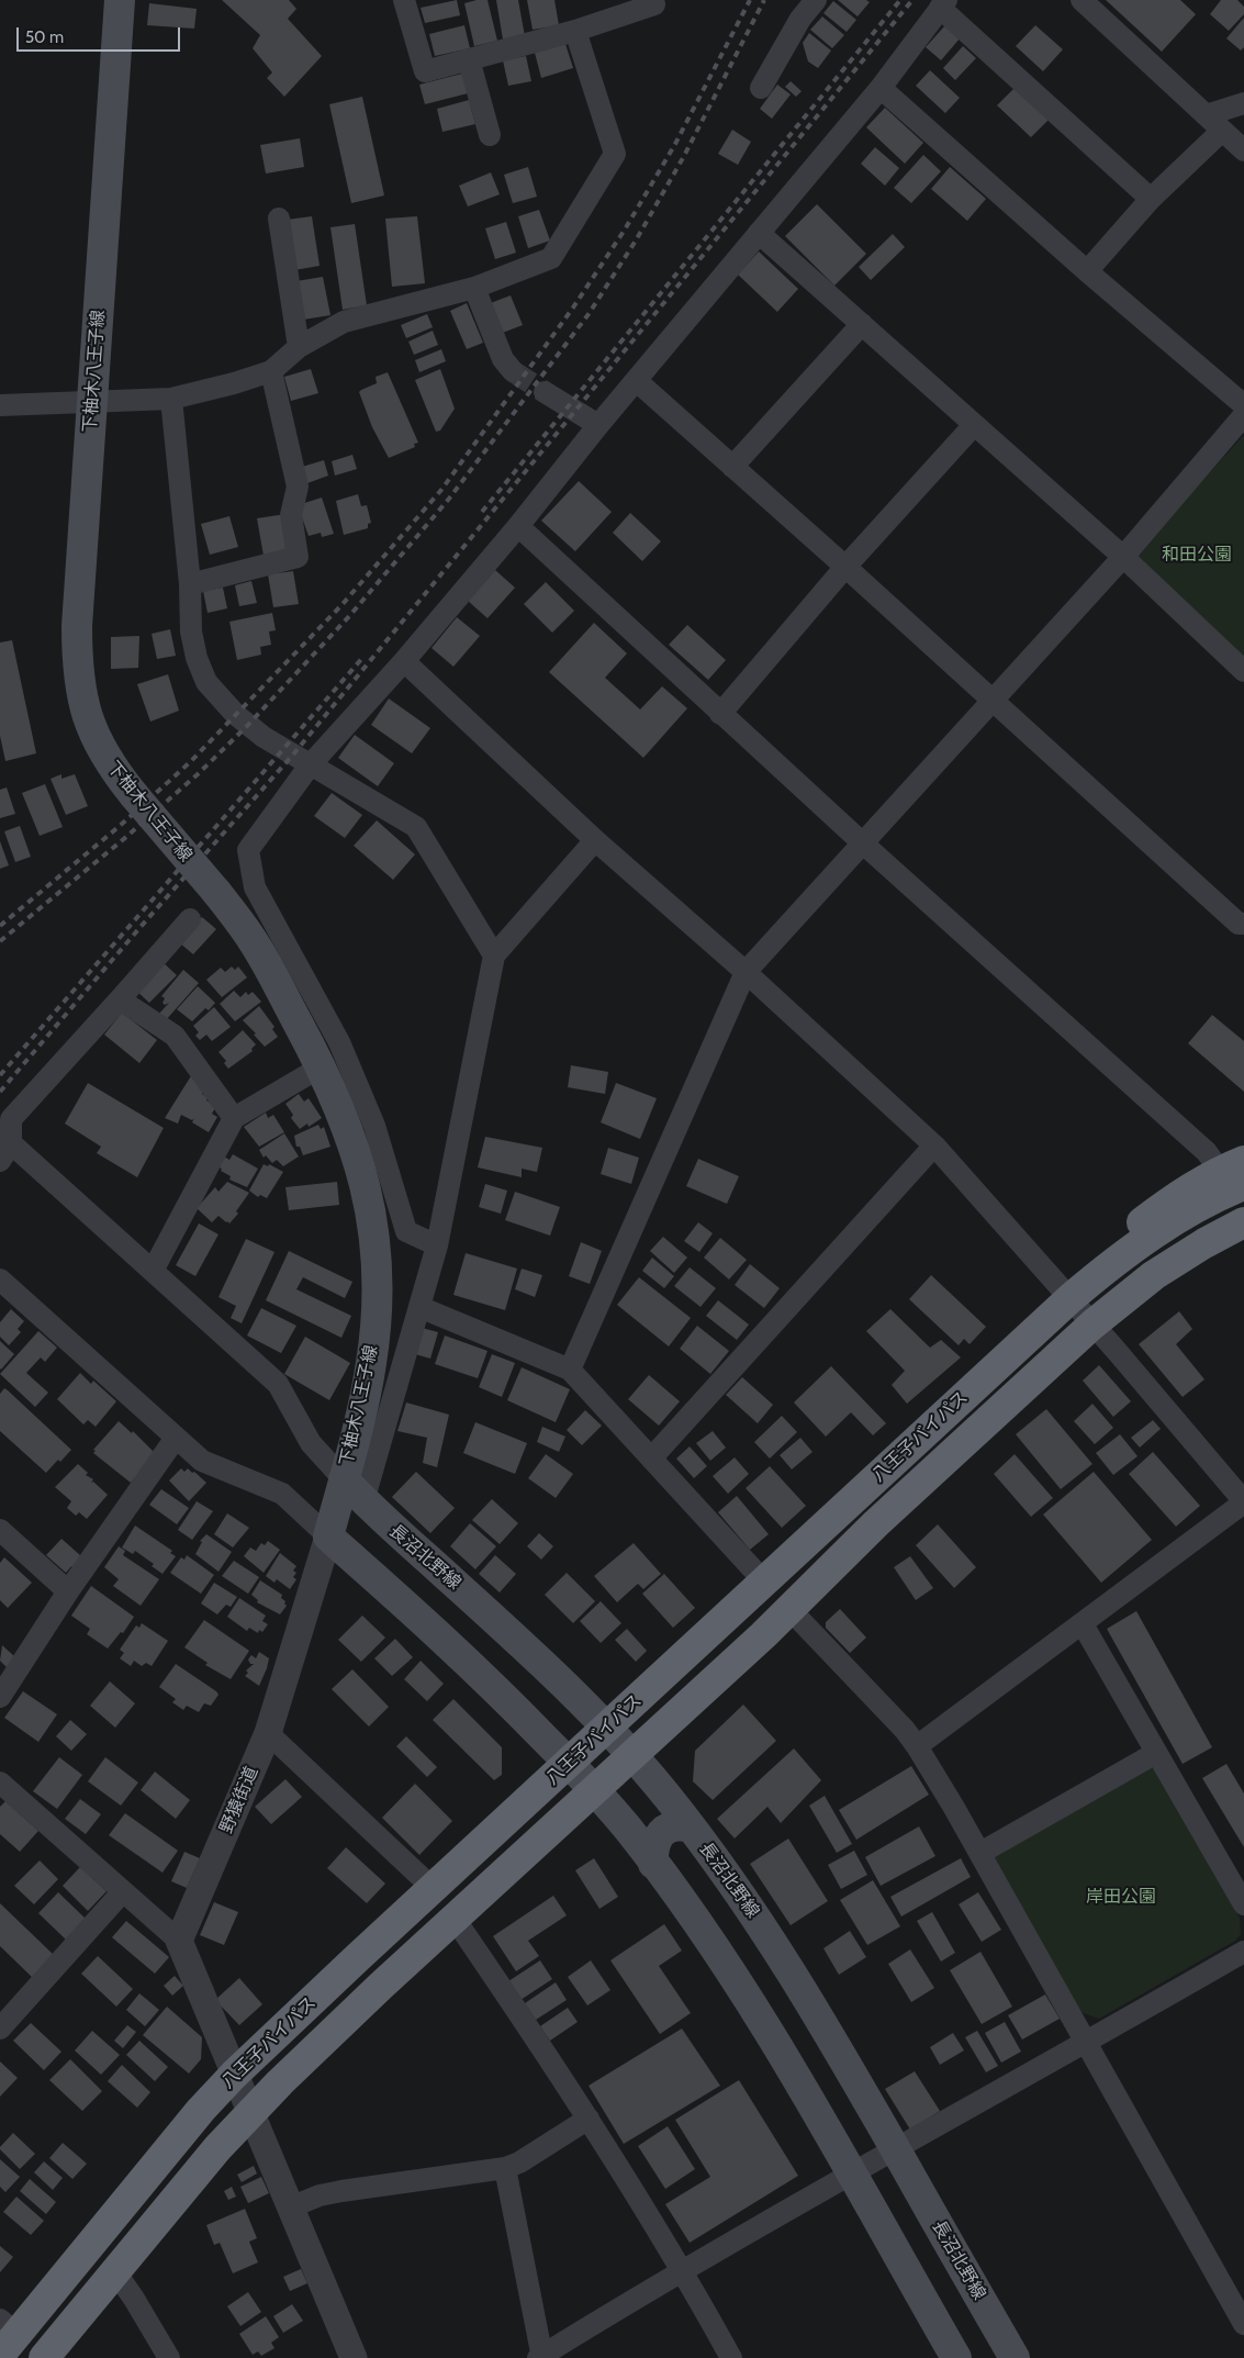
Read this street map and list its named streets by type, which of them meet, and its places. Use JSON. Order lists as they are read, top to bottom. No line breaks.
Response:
{"streets":{"highway":["八王子バイパス"],"main road":["下柚木八王子線","長沼北野線","野猿街道"]},"crossings":[["下柚木八王子線","長沼北野線"],["下柚木八王子線","野猿街道"],["八王子バイパス","長沼北野線"],["長沼北野線","野猿街道"]],"parks":["和田公園","岸田公園"],"scale_bar":"50 m"}
